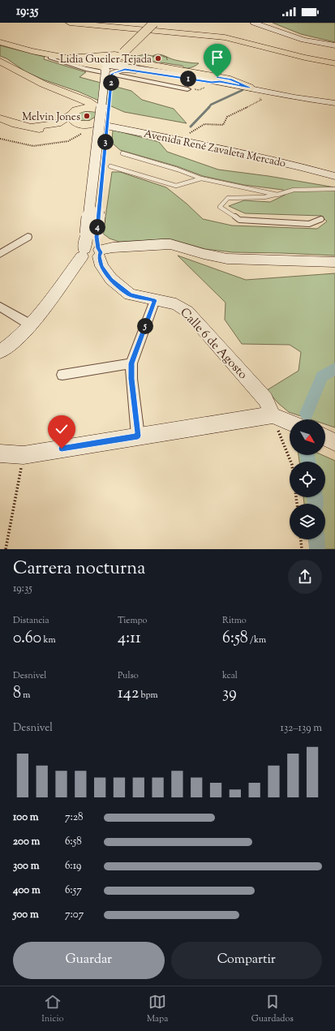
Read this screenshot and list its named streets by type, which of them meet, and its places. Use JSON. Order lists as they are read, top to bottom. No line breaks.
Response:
{"streets":{"main road":["Avenida René Zavaleta Mercado","Calle 6 de Agosto"]},"places":["Lidia Gueiler Tejada","Melvin Jones"],"north":"bottom right","page":{"status":"19:35","pins":["1","2","3","4","5"],"heading":["Carrera nocturna","19:35"],"stats":[["Distancia","0.60 km"],["Tiempo","4:11"],["Ritmo","6:58 /km"],["Desnivel","8 m"],["Pulso","142 bpm"],["kcal","39"]],"chart":["Desnivel","132–139 m"],"list":[{"name":"100 m","note":"7:28"},{"name":"200 m","note":"6:58"},{"name":"300 m","note":"6:19"},{"name":"400 m","note":"6:57"},{"name":"500 m","note":"7:07"}],"buttons":["Guardar","Compartir"],"tabs":["Inicio","Mapa","Guardados"]}}
